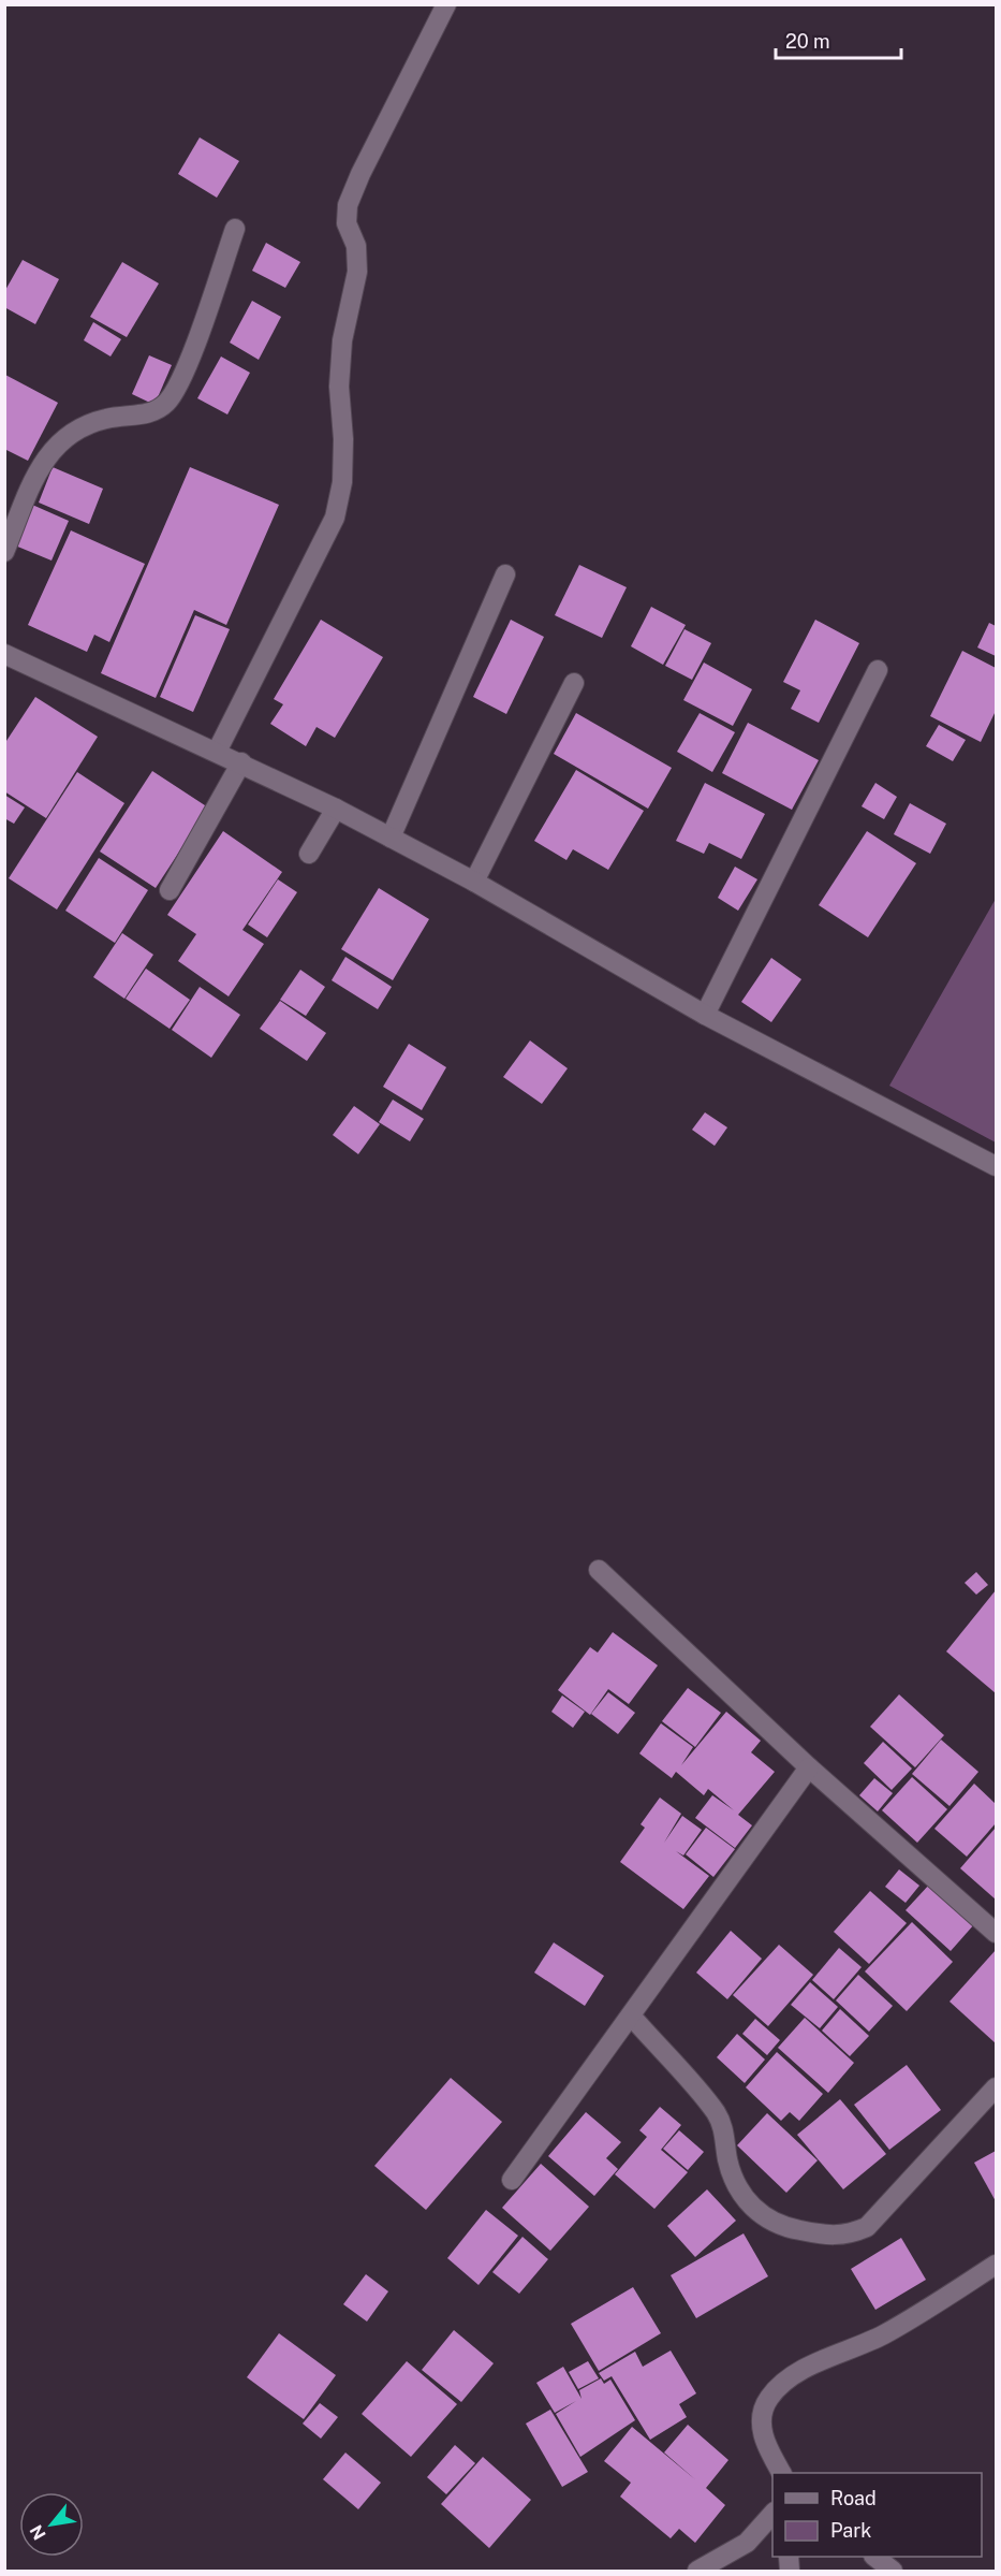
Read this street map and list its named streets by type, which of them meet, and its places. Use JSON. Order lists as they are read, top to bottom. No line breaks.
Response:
{"legend":["Road","Park"],"scale_bar":"20 m","north":"bottom left"}
